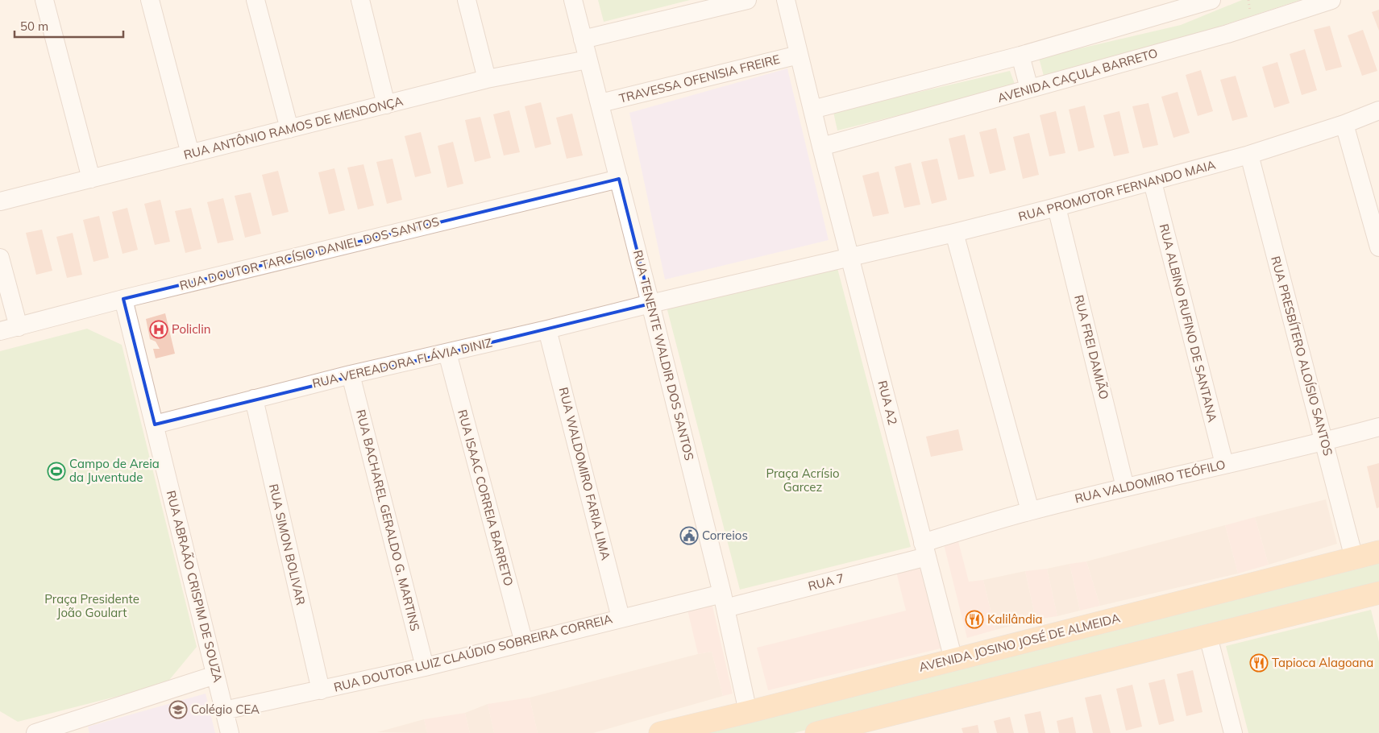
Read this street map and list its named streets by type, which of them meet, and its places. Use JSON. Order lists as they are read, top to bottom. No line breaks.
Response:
{"streets":{"main road":["AVENIDA JOSINO JOSÉ DE ALMEIDA"],"street":["AVENIDA CAÇULA BARRETO","TRAVESSA OFENISIA FREIRE","RUA ANTÔNIO RAMOS DE MENDONÇA","RUA PROMOTOR FERNANDO MAIA","RUA DOUTOR TARCÍSIO DANIEL DOS SANTOS","RUA ALBINO RUFINO DE SANTANA","RUA FREI DAMIÃO","RUA TENENTE WALDIR DOS SANTOS","RUA PRESBÍTERO ALOÍSIO SANTOS","RUA VEREADORA FLÁVIA DINIZ","RUA A2","RUA WALDOMIRO FARIA LIMA","RUA VALDOMIRO TEÓFILO","RUA ISAAC CORREIA BARRETO","RUA BACHAREL GERALDO G. MARTINS","RUA SIMON BOLIVAR","RUA 7","RUA ABRAÃO CRISPIM DE SOUZA","RUA DOUTOR LUIZ CLAÚDIO SOBREIRA CORREIA"]},"crossings":[["AVENIDA CAÇULA BARRETO","RUA A2"],["TRAVESSA OFENISIA FREIRE","RUA TENENTE WALDIR DOS SANTOS"],["TRAVESSA OFENISIA FREIRE","RUA A2"],["RUA ANTÔNIO RAMOS DE MENDONÇA","RUA TENENTE WALDIR DOS SANTOS"],["RUA PROMOTOR FERNANDO MAIA","RUA ALBINO RUFINO DE SANTANA"],["RUA PROMOTOR FERNANDO MAIA","RUA FREI DAMIÃO"],["RUA PROMOTOR FERNANDO MAIA","RUA TENENTE WALDIR DOS SANTOS"],["RUA PROMOTOR FERNANDO MAIA","RUA PRESBÍTERO ALOÍSIO SANTOS"],["RUA PROMOTOR FERNANDO MAIA","RUA VEREADORA FLÁVIA DINIZ"],["RUA PROMOTOR FERNANDO MAIA","RUA A2"],["RUA DOUTOR TARCÍSIO DANIEL DOS SANTOS","RUA TENENTE WALDIR DOS SANTOS"],["RUA DOUTOR TARCÍSIO DANIEL DOS SANTOS","RUA ABRAÃO CRISPIM DE SOUZA"],["RUA ALBINO RUFINO DE SANTANA","RUA VALDOMIRO TEÓFILO"],["RUA FREI DAMIÃO","RUA VALDOMIRO TEÓFILO"],["RUA TENENTE WALDIR DOS SANTOS","RUA VEREADORA FLÁVIA DINIZ"],["RUA TENENTE WALDIR DOS SANTOS","RUA 7"],["RUA TENENTE WALDIR DOS SANTOS","AVENIDA JOSINO JOSÉ DE ALMEIDA"],["RUA TENENTE WALDIR DOS SANTOS","RUA DOUTOR LUIZ CLAÚDIO SOBREIRA CORREIA"],["RUA PRESBÍTERO ALOÍSIO SANTOS","RUA VALDOMIRO TEÓFILO"],["RUA PRESBÍTERO ALOÍSIO SANTOS","AVENIDA JOSINO JOSÉ DE ALMEIDA"],["RUA VEREADORA FLÁVIA DINIZ","RUA WALDOMIRO FARIA LIMA"],["RUA VEREADORA FLÁVIA DINIZ","RUA ISAAC CORREIA BARRETO"],["RUA VEREADORA FLÁVIA DINIZ","RUA BACHAREL GERALDO G. MARTINS"],["RUA VEREADORA FLÁVIA DINIZ","RUA SIMON BOLIVAR"],["RUA VEREADORA FLÁVIA DINIZ","RUA ABRAÃO CRISPIM DE SOUZA"],["RUA A2","RUA VALDOMIRO TEÓFILO"],["RUA A2","RUA 7"],["RUA A2","AVENIDA JOSINO JOSÉ DE ALMEIDA"],["RUA WALDOMIRO FARIA LIMA","RUA DOUTOR LUIZ CLAÚDIO SOBREIRA CORREIA"],["RUA VALDOMIRO TEÓFILO","RUA 7"],["RUA ISAAC CORREIA BARRETO","RUA DOUTOR LUIZ CLAÚDIO SOBREIRA CORREIA"],["RUA BACHAREL GERALDO G. MARTINS","RUA DOUTOR LUIZ CLAÚDIO SOBREIRA CORREIA"],["RUA SIMON BOLIVAR","RUA DOUTOR LUIZ CLAÚDIO SOBREIRA CORREIA"],["RUA 7","RUA DOUTOR LUIZ CLAÚDIO SOBREIRA CORREIA"],["RUA ABRAÃO CRISPIM DE SOUZA","RUA DOUTOR LUIZ CLAÚDIO SOBREIRA CORREIA"]],"parks":["Praça Acrísio Garcez","Praça Presidente João Goulart"],"places":{"hospital":["Policlin"],"sports":["Campo de Areia da Juventude"],"public building":["Correios"],"restaurant":["Kalilândia","Tapioca Alagoana"],"school or university":["Colégio CEA"]},"scale_bar":"50 m"}
